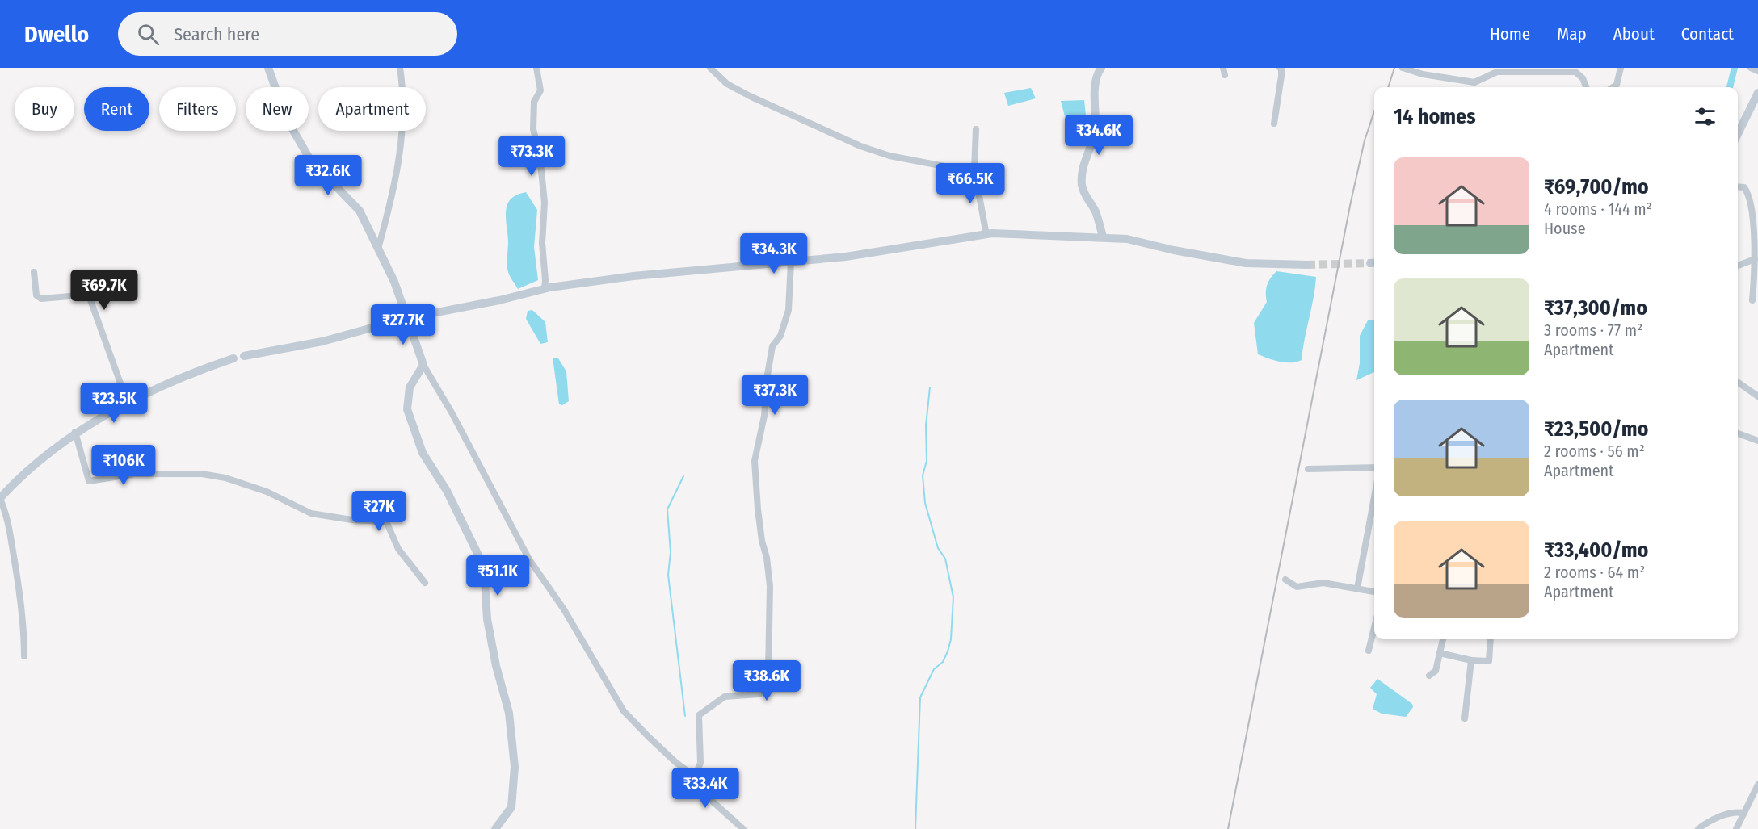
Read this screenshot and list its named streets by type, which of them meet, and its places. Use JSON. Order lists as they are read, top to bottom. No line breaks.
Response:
{"page":{"header":"Dwello","search":"Search here","nav":["Home","Map","About","Contact"],"chip":["Buy","Rent","Filters","New","Apartment"],"heading":"14 homes","price":["₹34.6K","₹73.3K","₹32.6K","₹66.5K","₹34.3K","₹69.7K","₹27.7K","₹37.3K","₹23.5K","₹106K","₹27K","₹51.1K","₹38.6K","₹33.4K"],"list":[{"name":"₹69,700/mo","note":"4 rooms · 144 m² · House"},{"name":"₹37,300/mo","note":"3 rooms · 77 m² · Apartment"},{"name":"₹23,500/mo","note":"2 rooms · 56 m² · Apartment"},{"name":"₹33,400/mo","note":"2 rooms · 64 m² · Apartment"}]}}
